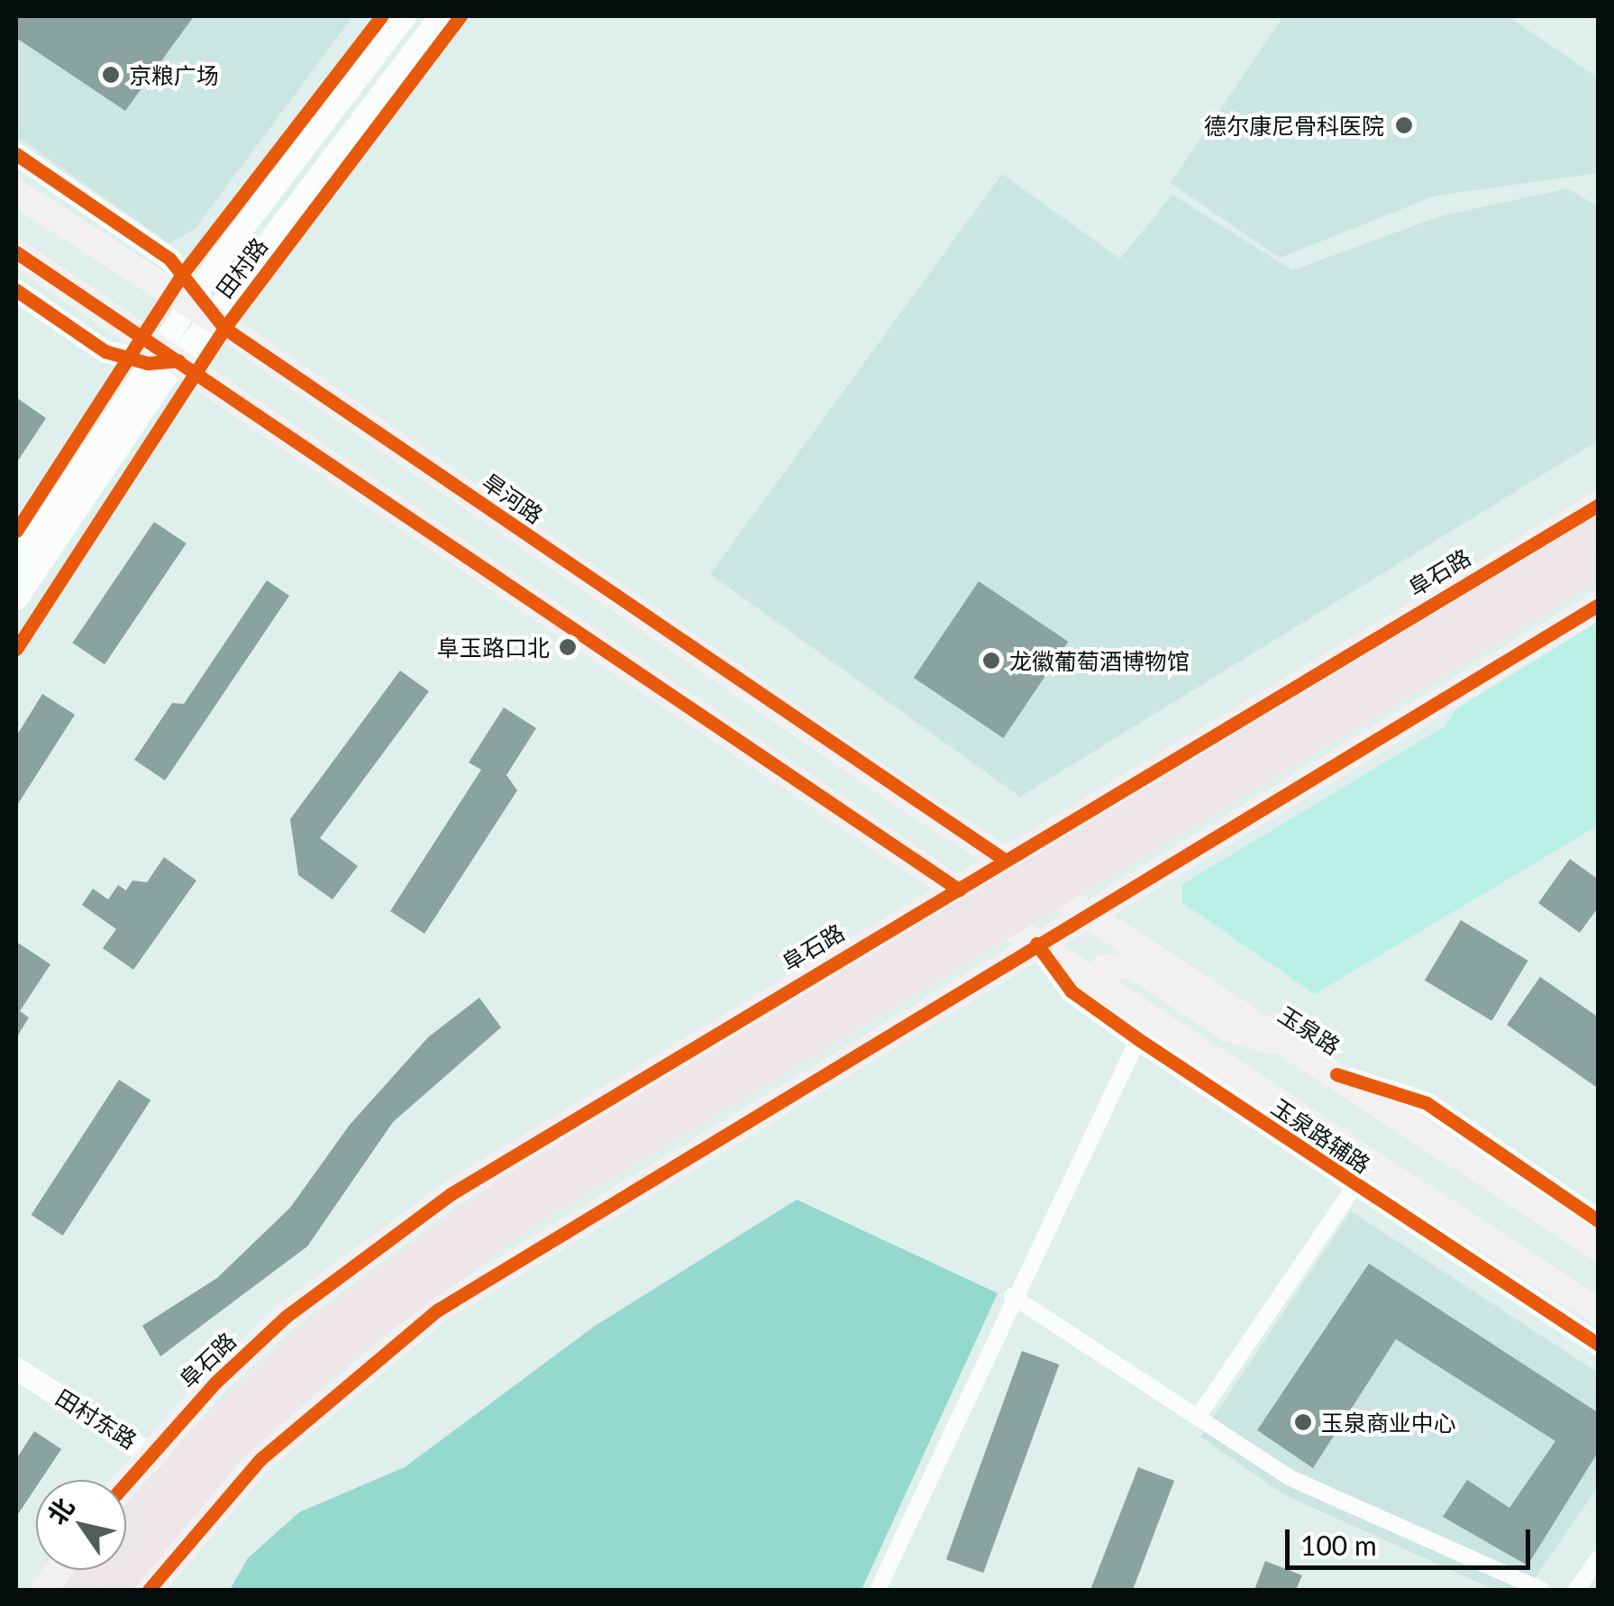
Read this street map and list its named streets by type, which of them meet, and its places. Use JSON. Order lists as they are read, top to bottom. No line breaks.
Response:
{"streets":{"main road":["旱河路","阜石路","玉泉路"],"street":["田村路","玉泉路辅路","田村东路"]},"crossings":[["田村路","旱河路"],["旱河路","阜石路"],["旱河路","玉泉路"],["阜石路","田村东路"]],"places":["京粮广场","德尔康尼骨科医院","阜玉路口北","龙徽葡萄酒博物馆","玉泉商业中心"],"scale_bar":"100 m","north":"top left"}
